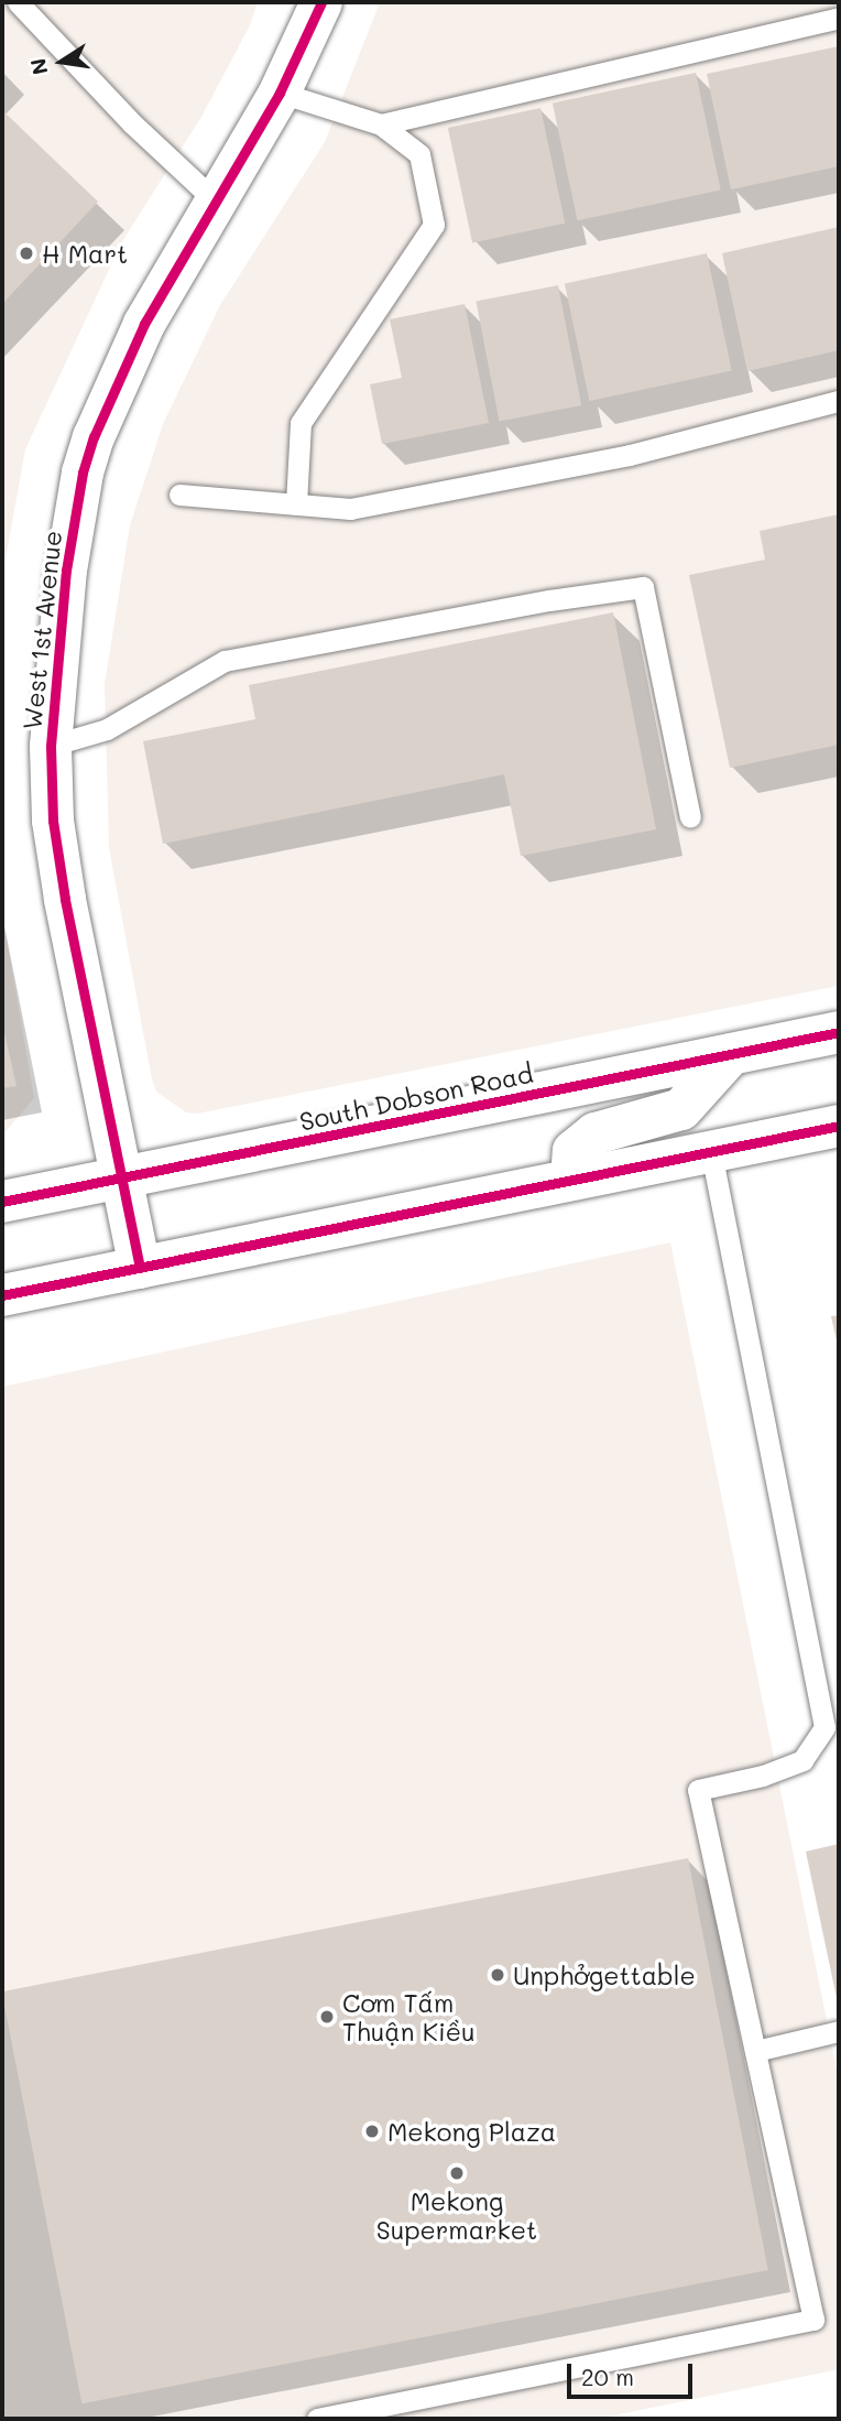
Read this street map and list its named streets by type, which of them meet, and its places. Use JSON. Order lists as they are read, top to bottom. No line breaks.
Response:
{"streets":{"main road":["West 1st Avenue","South Dobson Road"]},"crossings":[["West 1st Avenue","South Dobson Road"]],"places":["H Mart","Unphởgettable","Cơm Tấm Thuận Kiều","Mekong Plaza","Mekong Supermarket"],"scale_bar":"20 m","north":"left"}
